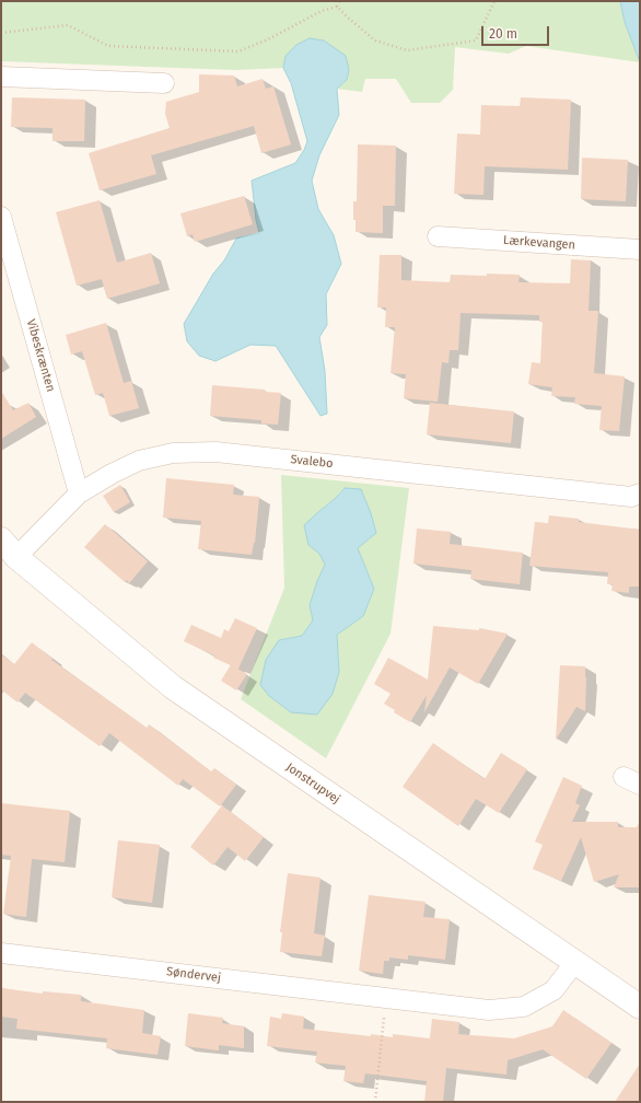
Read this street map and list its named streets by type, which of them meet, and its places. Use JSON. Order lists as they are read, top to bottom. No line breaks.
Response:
{"streets":{"street":["Lærkevangen","Vibeskrænten","Svalebo","Jonstrupvej","Søndervej"]},"crossings":[["Vibeskrænten","Svalebo"],["Svalebo","Jonstrupvej"],["Jonstrupvej","Søndervej"]],"scale_bar":"20 m"}
